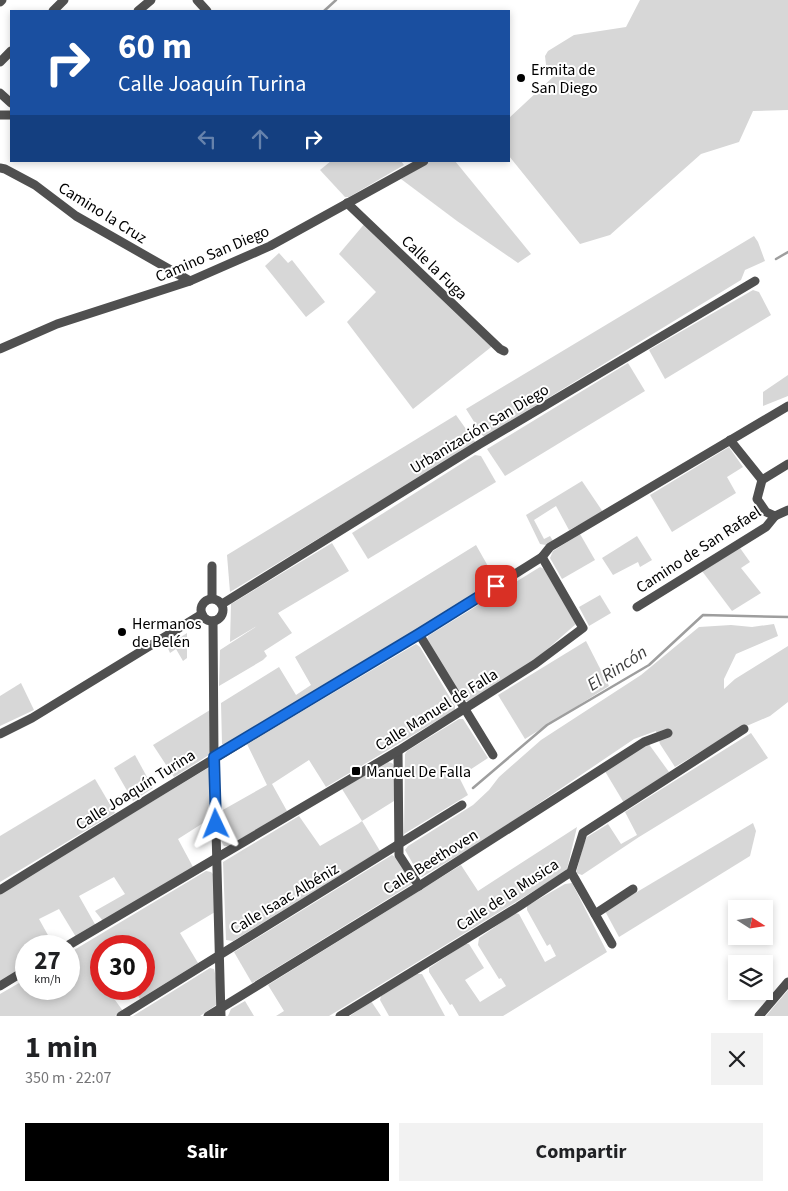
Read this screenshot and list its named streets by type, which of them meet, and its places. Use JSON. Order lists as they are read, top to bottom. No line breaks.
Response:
{"streets":{"street":["Camino la Cruz","Camino San Diego","Calle la Fuga","Urbanización San Diego","Camino de San Rafael","Calle Manuel de Falla","Calle Joaquín Turina","Calle Beethoven","Calle de la Musica","Calle Isaac Albéniz"]},"crossings":[["Camino la Cruz","Camino San Diego"],["Camino San Diego","Calle la Fuga"],["Calle Manuel de Falla","Calle Joaquín Turina"]],"water":["El Rincón"],"places":{"other":["Ermita de San Diego","Hermanos de Belén"],"transit":["Manuel De Falla"]},"north":"right","page":{"turn":["60 m","Calle Joaquín Turina"],"speed":"27 km/h","limit":"30","heading":["1 min","350 m · 22:07"],"buttons":["Salir","Compartir"]}}
